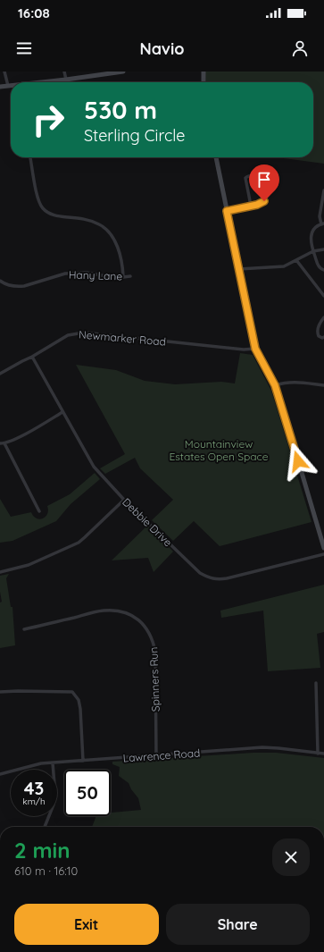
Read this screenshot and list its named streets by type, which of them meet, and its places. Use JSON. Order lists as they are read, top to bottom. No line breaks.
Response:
{"streets":{"street":["Hany Lane","Newmarker Road","Debbie Drive","Spinners Run","Lawrence Road"]},"crossings":[["Newmarker Road","Debbie Drive"],["Spinners Run","Lawrence Road"]],"parks":["Mountainview Estates Open Space"],"page":{"status":"16:08","header":"Navio","turn":["530 m","Sterling Circle"],"speed":"43 km/h","limit":"50","heading":["2 min","610 m · 16:10"],"buttons":["Exit","Share"]}}
